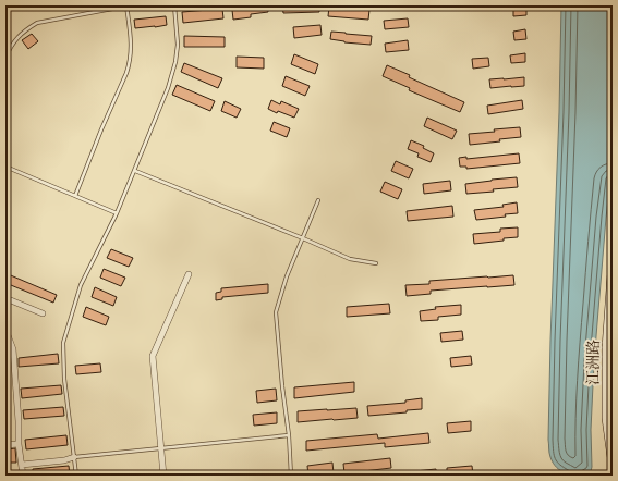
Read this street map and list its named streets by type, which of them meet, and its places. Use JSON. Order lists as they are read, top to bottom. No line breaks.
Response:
{"streets":{"street":["江洲路"]}}
